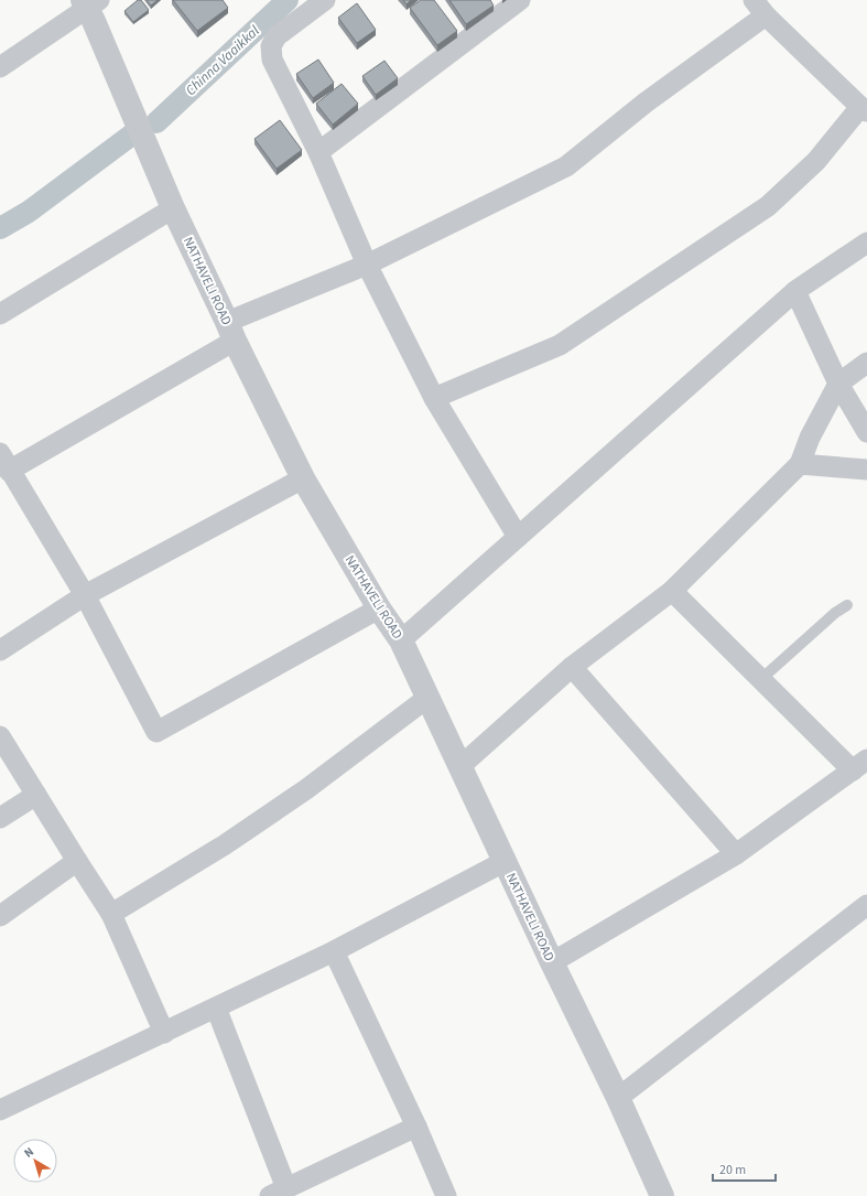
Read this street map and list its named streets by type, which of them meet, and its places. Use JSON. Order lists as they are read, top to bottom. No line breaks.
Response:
{"streets":{"street":["NATHAVELI ROAD"]},"water":["Chinna Vaaikkal"],"scale_bar":"20 m","north":"top left"}
